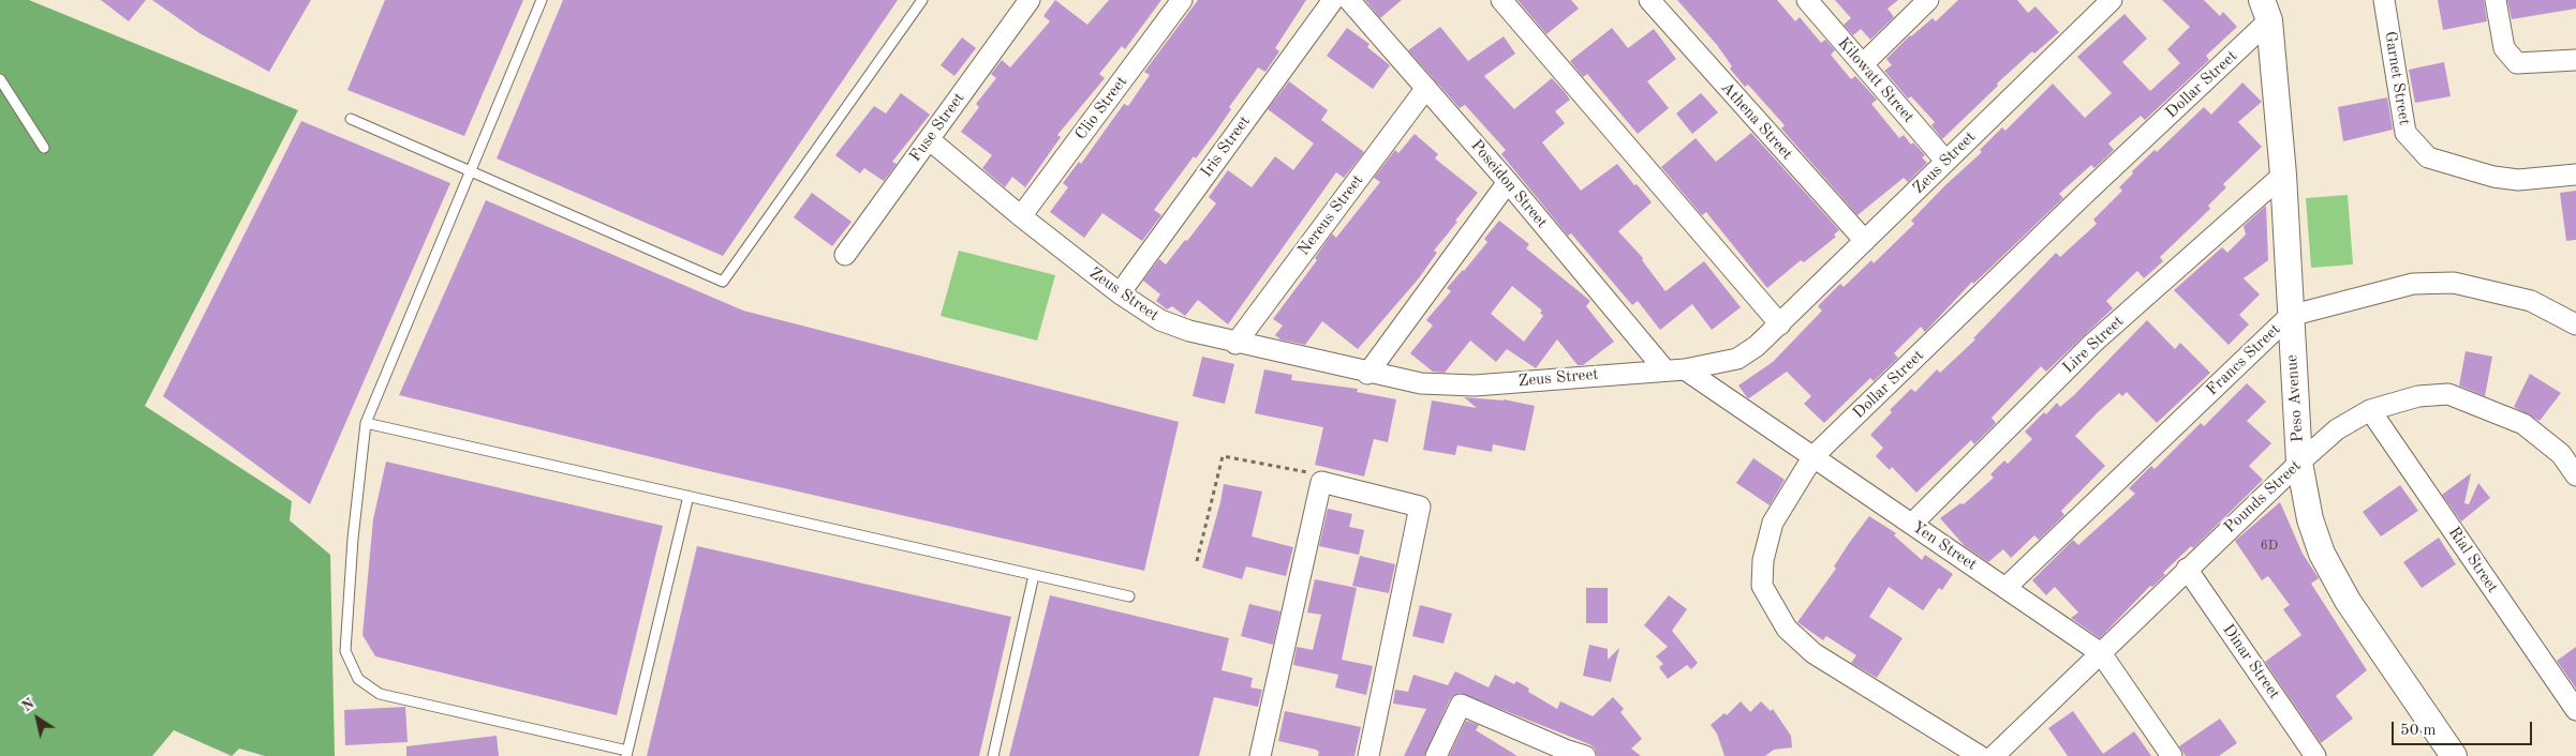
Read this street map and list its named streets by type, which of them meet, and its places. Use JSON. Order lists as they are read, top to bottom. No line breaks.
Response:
{"streets":{"street":["Garnet Street","Kilowatt Street","Dollar Street","Clio Street","Athena Street","Fuse Street","Iris Street","Zeus Street","Poseidon Street","Nereus Street","Lire Street","Francs Street","Peso Avenue","Pounds Street","Yen Street","Rial Street","Dinar Street"]},"crossings":[["Kilowatt Street","Zeus Street"],["Dollar Street","Peso Avenue"],["Dollar Street","Yen Street"],["Clio Street","Zeus Street"],["Athena Street","Zeus Street"],["Fuse Street","Zeus Street"],["Iris Street","Zeus Street"],["Zeus Street","Poseidon Street"],["Zeus Street","Nereus Street"],["Zeus Street","Yen Street"],["Poseidon Street","Nereus Street"],["Poseidon Street","Yen Street"],["Lire Street","Peso Avenue"],["Lire Street","Yen Street"],["Francs Street","Peso Avenue"],["Francs Street","Yen Street"],["Peso Avenue","Pounds Street"],["Pounds Street","Yen Street"],["Pounds Street","Rial Street"],["Pounds Street","Dinar Street"]],"house_numbers":["6D"],"scale_bar":"50 m","north":"top left"}
